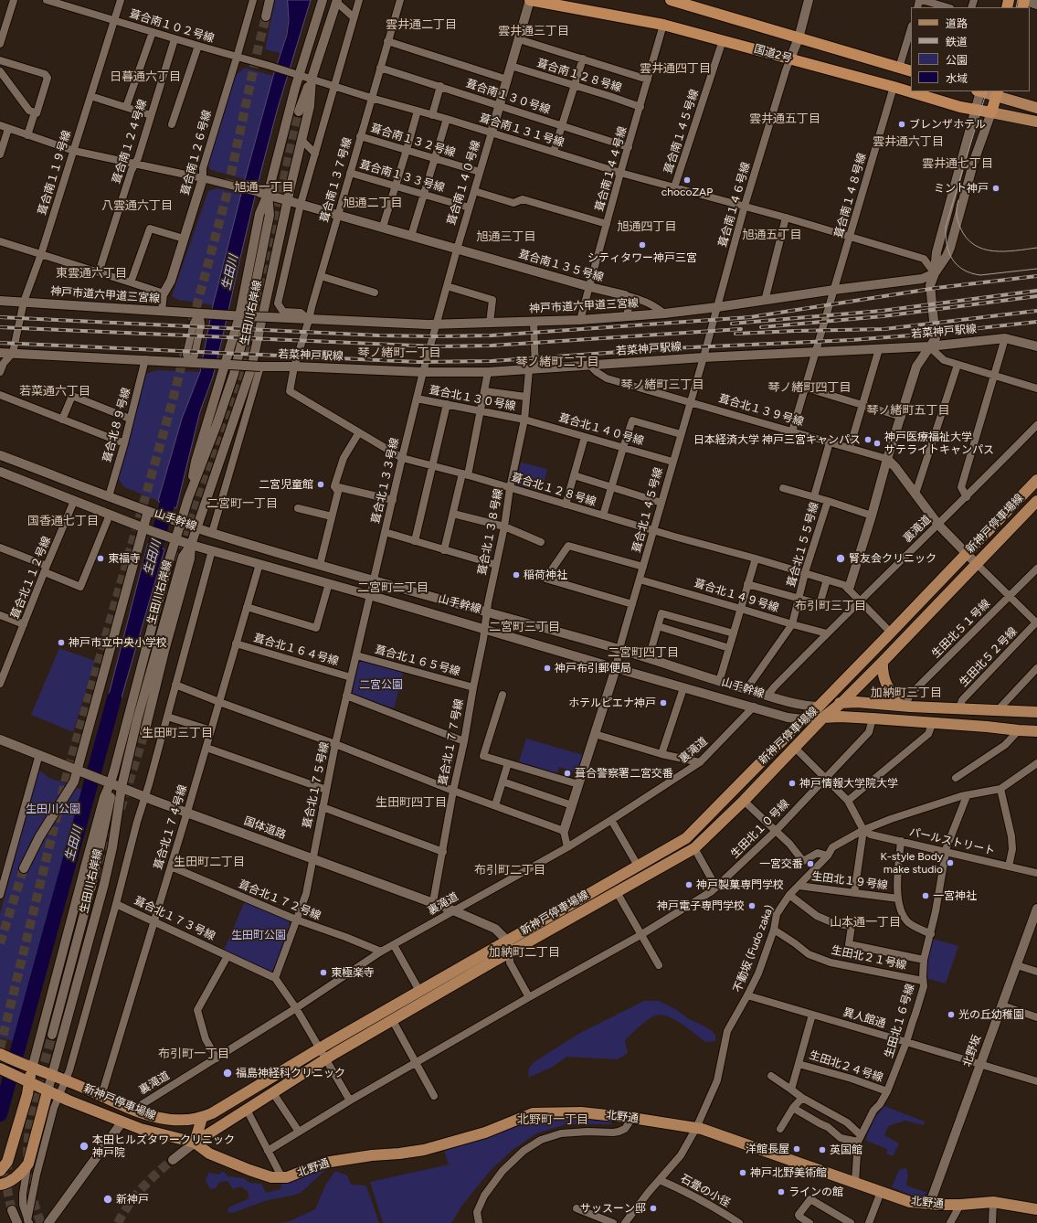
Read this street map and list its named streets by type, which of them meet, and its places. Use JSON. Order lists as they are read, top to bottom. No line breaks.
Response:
{"streets":{"highway":["国道2号"],"main road":["山手幹線","新神戸停車場線","北野通"],"street":["葺合南１０２号線","葺合南１２８号線","葺合南１３０号線","葺合南１３１号線","葺合南１４５号線","葺合南１３２号線","葺合南１２４号線","葺合南１２６号線","葺合南１４４号線","葺合南１１９号線","葺合南１３３号線","葺合南１３７号線","葺合南１４０号線","葺合南１４８号線","葺合南１４６号線","葺合南１３５号線","神戸市道六甲道三宮線","生田川右岸線","若菜神戸駅線","葺合北１３０号線","葺合北１３９号線","葺合北８９号線","葺合北１４０号線","葺合北１３３号線","葺合北１２８号線","葺合北１４５号線","裏滝道","葺合北１３８号線","葺合北１５５号線","葺合北１１２号線","葺合北１４９号線","生田北５１号線","葺合北１６４号線","生田北５２号線","葺合北１６５号線","葺合北１７７号線","葺合北１７５号線","葺合北１７４号線","国体道路","生田北１０号線","パールストリート","生田北１９号線","葺合北１７２号線","葺合北１７３号線","不動坂 (Fudo zaka)","生田北２１号線","異人館通","生田北１６号線","北野坂","生田北２４号線","石畳の小径"]},"crossings":[["葺合南１０２号線","葺合南１３１号線"],["葺合南１０２号線","葺合南１２４号線"],["葺合南１０２号線","葺合南１２６号線"],["葺合南１０２号線","葺合南１１９号線"],["葺合南１０２号線","生田川右岸線"],["国道2号","葺合南１４５号線"],["国道2号","葺合南１４４号線"],["国道2号","葺合南１４０号線"],["国道2号","葺合南１４８号線"],["国道2号","葺合南１４６号線"],["葺合南１２８号線","葺合南１４４号線"],["葺合南１２８号線","葺合南１４０号線"],["葺合南１３０号線","葺合南１４４号線"],["葺合南１３０号線","葺合南１３７号線"],["葺合南１３０号線","葺合南１４０号線"],["葺合南１３１号線","葺合南１４５号線"],["葺合南１３１号線","葺合南１４４号線"],["葺合南１３１号線","葺合南１３７号線"],["葺合南１３１号線","葺合南１４０号線"],["葺合南１３１号線","葺合南１４８号線"],["葺合南１３１号線","葺合南１４６号線"],["葺合南１３１号線","神戸市道六甲道三宮線"],["葺合南１３１号線","生田川右岸線"],["葺合南１３２号線","葺合南１３７号線"],["葺合南１３２号線","葺合南１４０号線"],["葺合南１２６号線","神戸市道六甲道三宮線"],["葺合南１４４号線","葺合南１３５号線"],["葺合南１４４号線","神戸市道六甲道三宮線"],["葺合南１１９号線","神戸市道六甲道三宮線"],["葺合南１３３号線","葺合南１３７号線"],["葺合南１３３号線","葺合南１４０号線"],["葺合南１３７号線","葺合南１３５号線"],["葺合南１３７号線","神戸市道六甲道三宮線"],["葺合南１３７号線","若菜神戸駅線"],["葺合南１３７号線","葺合北１２８号線"],["葺合南１４０号線","葺合南１３５号線"],["葺合南１４０号線","神戸市道六甲道三宮線"],["葺合南１４０号線","若菜神戸駅線"],["葺合南１４０号線","葺合北１３３号線"],["葺合南１４８号線","神戸市道六甲道三宮線"],["葺合南１４８号線","若菜神戸駅線"],["葺合南１４８号線","葺合北１３９号線"],["葺合南１４６号線","神戸市道六甲道三宮線"],["葺合南１４６号線","若菜神戸駅線"],["葺合南１４６号線","葺合北１４５号線"],["葺合南１３５号線","神戸市道六甲道三宮線"],["葺合南１３５号線","生田川右岸線"],["神戸市道六甲道三宮線","葺合北１３８号線"],["生田川右岸線","山手幹線"],["生田川右岸線","新神戸停車場線"],["生田川右岸線","国体道路"],["若菜神戸駅線","葺合北１３９号線"],["若菜神戸駅線","葺合北１３３号線"],["若菜神戸駅線","葺合北１２８号線"],["若菜神戸駅線","葺合北１４５号線"],["若菜神戸駅線","葺合北１３８号線"],["葺合北１３０号線","葺合北１４０号線"],["葺合北１３０号線","葺合北１３３号線"],["葺合北１３０号線","葺合北１３８号線"],["葺合北１３９号線","葺合北１４５号線"],["葺合北８９号線","山手幹線"],["葺合北１４０号線","葺合北１４５号線"],["葺合北１４０号線","葺合北１３８号線"],["葺合北１３３号線","葺合北１２８号線"],["葺合北１３３号線","山手幹線"],["葺合北１３３号線","葺合北１７５号線"],["葺合北１２８号線","葺合北１４５号線"],["葺合北１２８号線","新神戸停車場線"],["葺合北１２８号線","裏滝道"],["葺合北１２８号線","葺合北１３８号線"],["葺合北１２８号線","葺合北１５５号線"],["葺合北１４５号線","山手幹線"],["葺合北１４５号線","葺合北１４９号線"],["山手幹線","新神戸停車場線"],["山手幹線","裏滝道"],["山手幹線","葺合北１３８号線"],["山手幹線","葺合北１５５号線"],["山手幹線","葺合北１１２号線"],["山手幹線","生田北５１号線"],["山手幹線","生田北５２号線"],["山手幹線","葺合北１７７号線"],["山手幹線","葺合北１７５号線"],["山手幹線","葺合北１７４号線"],["山手幹線","生田北１０号線"],["新神戸停車場線","裏滝道"],["新神戸停車場線","葺合北１７４号線"],["新神戸停車場線","国体道路"],["新神戸停車場線","北野通"],["裏滝道","葺合北１４９号線"],["裏滝道","国体道路"],["裏滝道","葺合北１７２号線"],["葺合北１３８号線","葺合北１７７号線"],["葺合北１５５号線","葺合北１４９号線"],["葺合北１６４号線","葺合北１７５号線"],["葺合北１６４号線","葺合北１７４号線"],["葺合北１６５号線","葺合北１７７号線"],["葺合北１６５号線","葺合北１７５号線"],["葺合北１７７号線","国体道路"],["葺合北１７５号線","国体道路"],["葺合北１７５号線","葺合北１７２号線"],["葺合北１７５号線","葺合北１７３号線"],["葺合北１７４号線","国体道路"],["葺合北１７４号線","葺合北１７２号線"],["葺合北１７４号線","葺合北１７３号線"],["パールストリート","不動坂 (Fudo zaka)"],["パールストリート","生田北１６号線"],["生田北１９号線","不動坂 (Fudo zaka)"],["不動坂 (Fudo zaka)","生田北２１号線"],["不動坂 (Fudo zaka)","異人館通"],["不動坂 (Fudo zaka)","生田北１６号線"],["不動坂 (Fudo zaka)","北野通"],["不動坂 (Fudo zaka)","石畳の小径"],["生田北２１号線","生田北１６号線"],["異人館通","生田北１６号線"],["異人館通","北野坂"],["生田北１６号線","生田北２４号線"],["生田北１６号線","北野通"],["北野坂","北野通"]],"districts":["雲井通二丁目","雲井通三丁目","雲井通四丁目","日暮通六丁目","雲井通五丁目","雲井通六丁目","雲井通七丁目","旭通一丁目","旭通二丁目","八雲通六丁目","旭通四丁目","旭通五丁目","旭通三丁目","東雲通六丁目","琴ノ緒町一丁目","琴ノ緒町二丁目","琴ノ緒町三丁目","琴ノ緒町四丁目","若菜通六丁目","琴ノ緒町五丁目","二宮町一丁目","国香通七丁目","二宮町二丁目","布引町三丁目","二宮町三丁目","二宮町四丁目","加納町三丁目","生田町三丁目","生田町四丁目","生田町二丁目","布引町二丁目","山本通一丁目","加納町二丁目","布引町一丁目","北野町一丁目"],"water":["生田川"],"parks":["二宮公園","生田川公園","生田町公園"],"places":["ブレンザホテル","chocoZAP","ミント神戸","シティタワー神戸三宮","日本経済大学 神戸三宮キャンパス","神戸医療福祉大学 サテライトキャンパス","二宮児童館","東福寺","腎友会クリニック","稲荷神社","神戸市立中央小学校","神戸布引郵便局","ホテルピエナ神戸","葺合警察署二宮交番","神戸情報大学院大学","K-style Body make studio","一宮交番","神戸製菓専門学校","一宮神社","神戸電子専門学校","東極楽寺","光の丘幼稚園","福島神経科クリニック","本田ヒルズタワークリニック 神戸院","洋館長屋","英国館","神戸北野美術館","ラインの館","新神戸","サッスーン邸"],"legend":["道路","鉄道","公園","水域"]}
